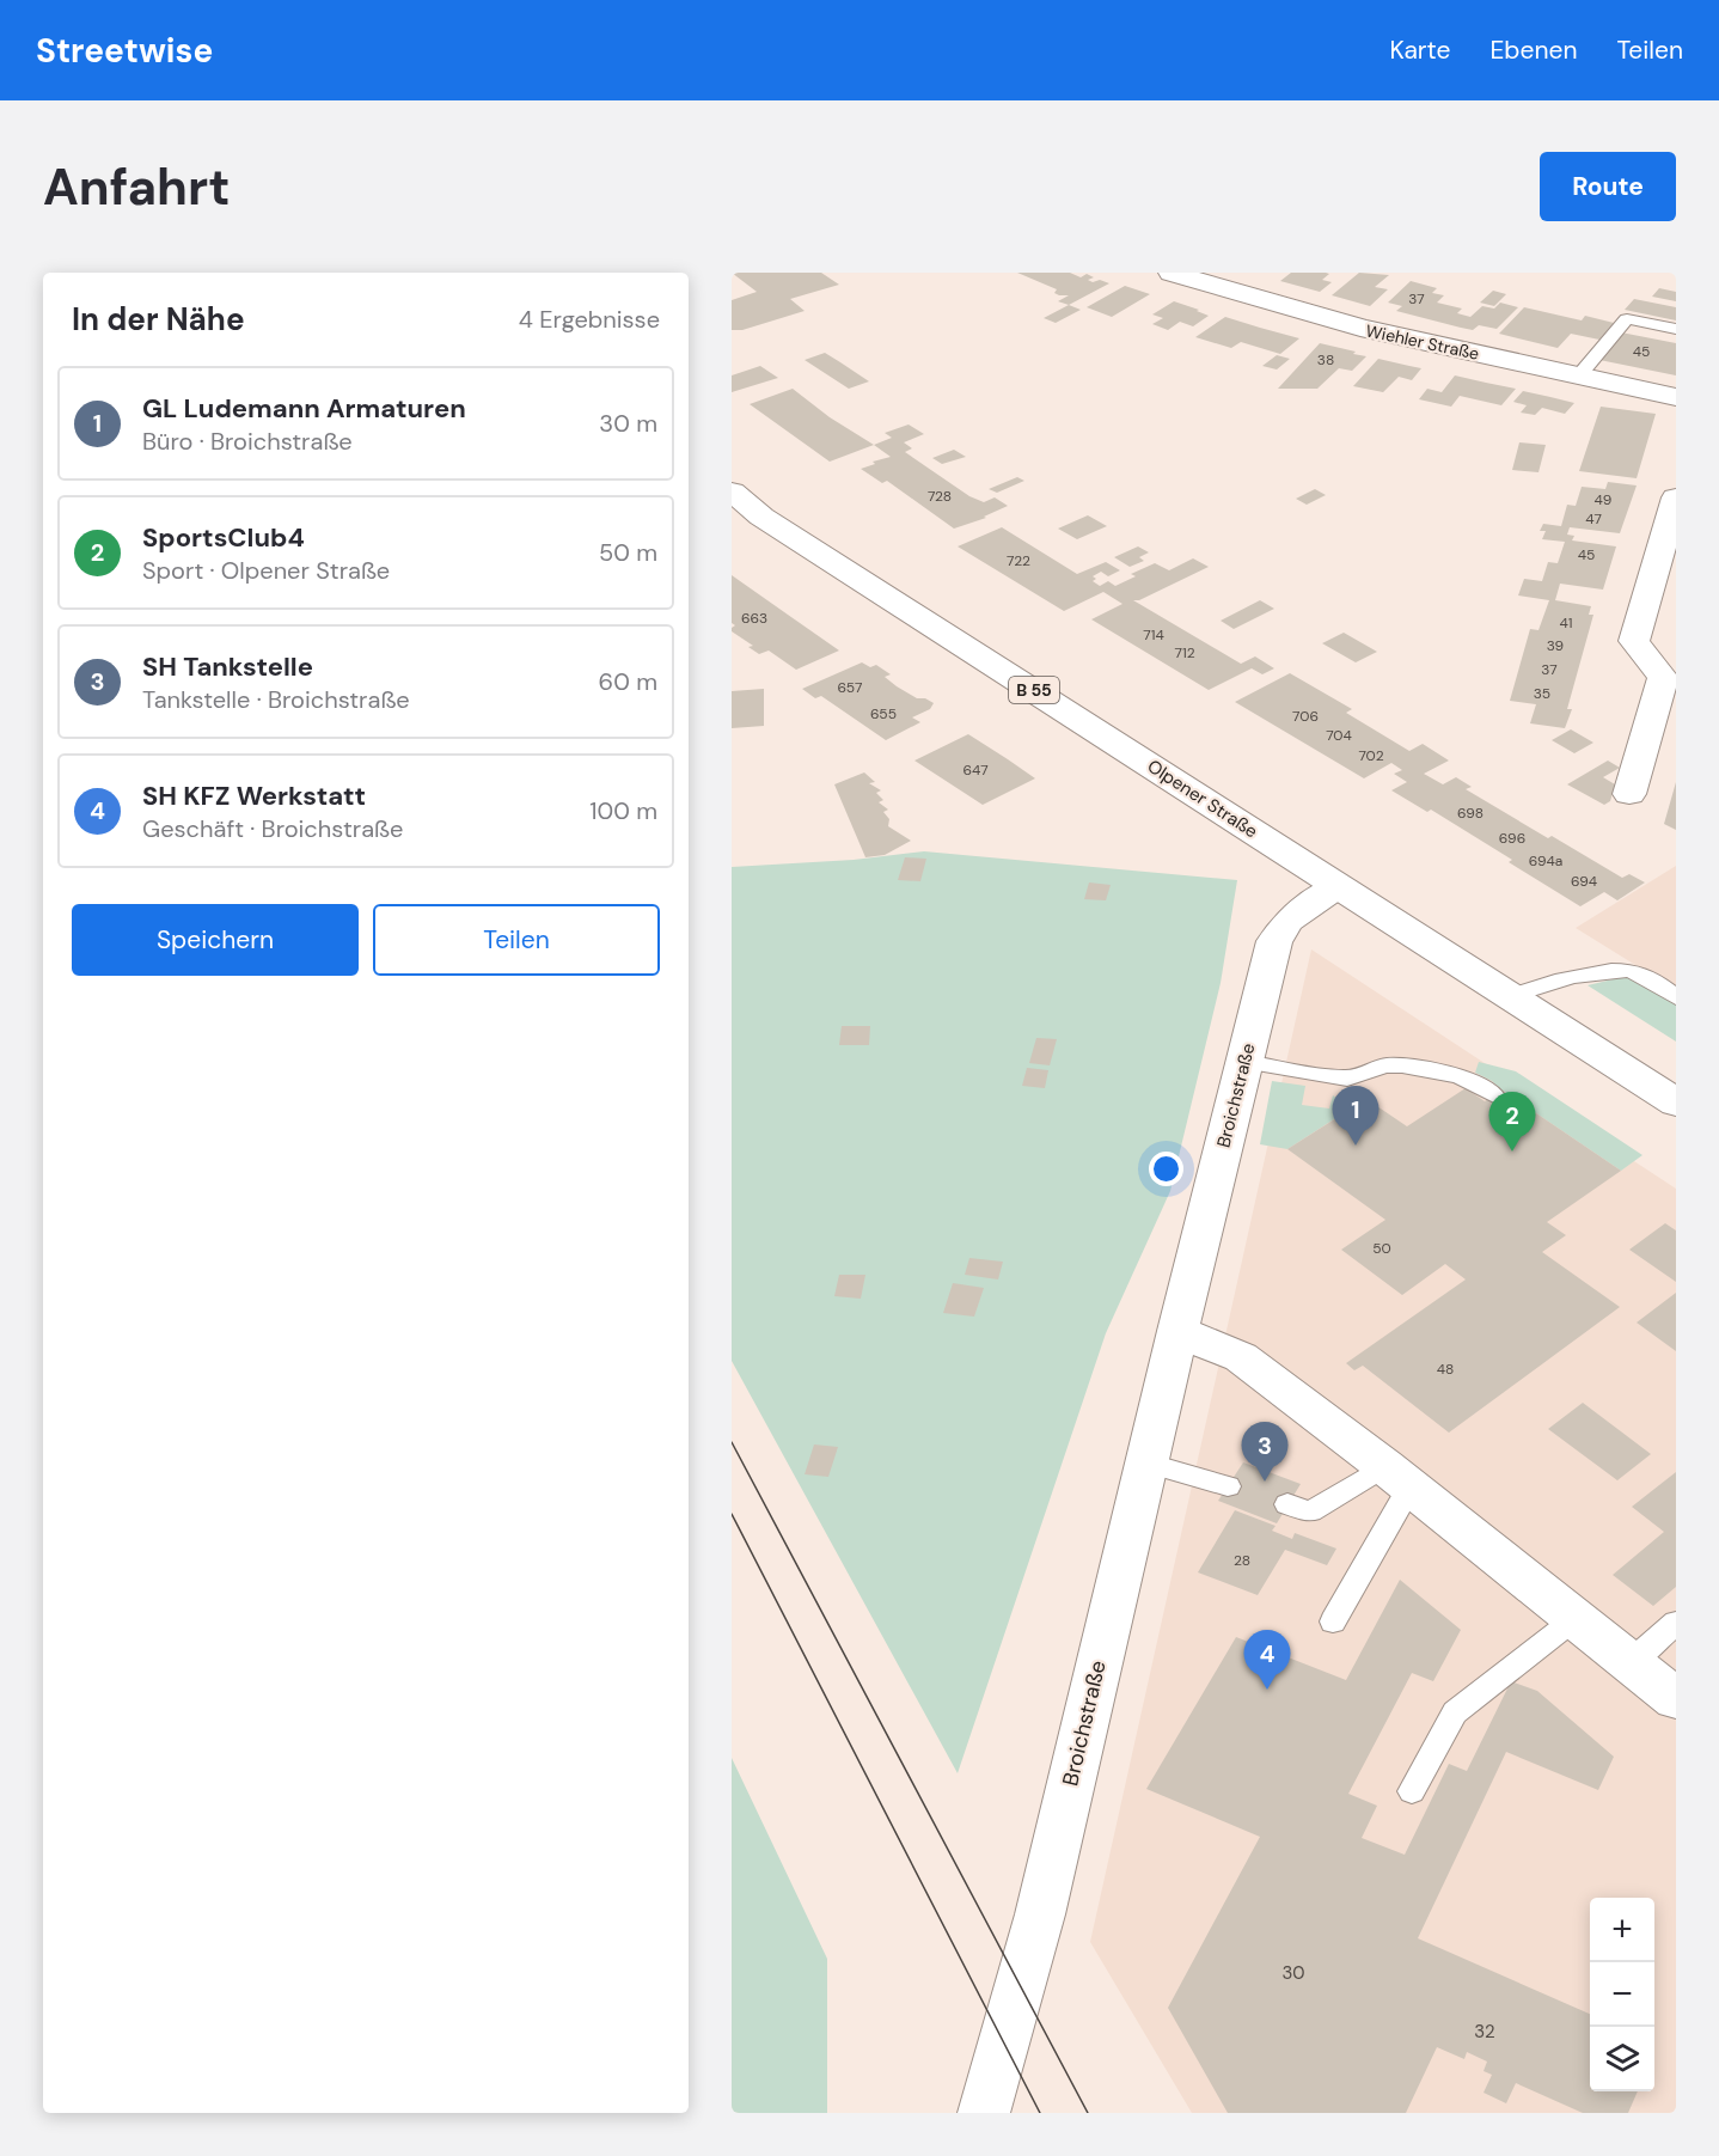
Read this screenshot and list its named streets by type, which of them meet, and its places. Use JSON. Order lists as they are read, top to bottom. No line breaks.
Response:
{"streets":{"street":["Wiehler Straße","B 55","Olpener Straße","Broichstraße"]},"crossings":[["Olpener Straße","Broichstraße"]],"house_numbers":["37","45","38","728","49","47","45","722","663","41","714","39","712","37","657","35","655","706","704","702","647","698","696","694a","694","50","48","28","30","32"],"page":{"header":"Streetwise","nav":["Karte","Ebenen","Teilen"],"buttons":["Route",["Speichern","Teilen"]],"title":"Anfahrt","heading":["In der Nähe","4 Ergebnisse"],"list":[{"mark":"1","name":"GL Ludemann Armaturen","note":"Büro · Broichstraße","value":"30 m"},{"mark":"2","name":"SportsClub4","note":"Sport · Olpener Straße","value":"50 m"},{"mark":"3","name":"SH Tankstelle","note":"Tankstelle · Broichstraße","value":"60 m"},{"mark":"4","name":"SH KFZ Werkstatt","note":"Geschäft · Broichstraße","value":"100 m"}],"pins":["1","2","3","4"],"map_buttons":["+","−"]}}
